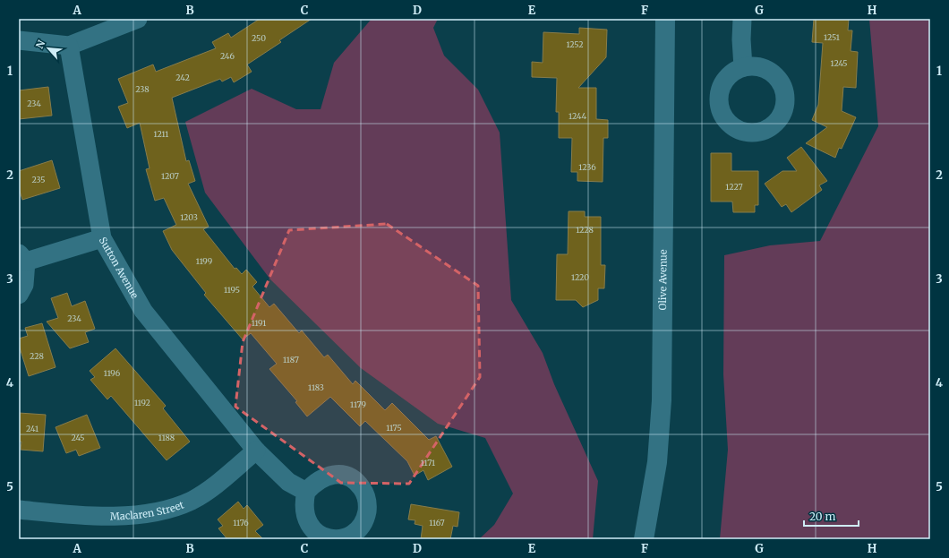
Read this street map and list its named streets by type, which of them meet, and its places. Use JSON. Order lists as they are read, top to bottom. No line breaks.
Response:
{"streets":{"main road":["Olive Avenue"],"street":["Sutton Avenue","Maclaren Street"]},"crossings":[["Sutton Avenue","Maclaren Street"]],"house_numbers":["1251","250","1252","246","1245","242","238","234","1244","1211","1236","1207","235","1227","1203","1228","1199","1220","1195","234","1191","228","1187","1196","1183","1192","1179","1175","241","245","1188","1171","1176","1167"],"scale_bar":"20 m","north":"top left","grid":{"columns":["A","B","C","D","E","F","G","H"],"rows":["1","2","3","4","5"]}}
